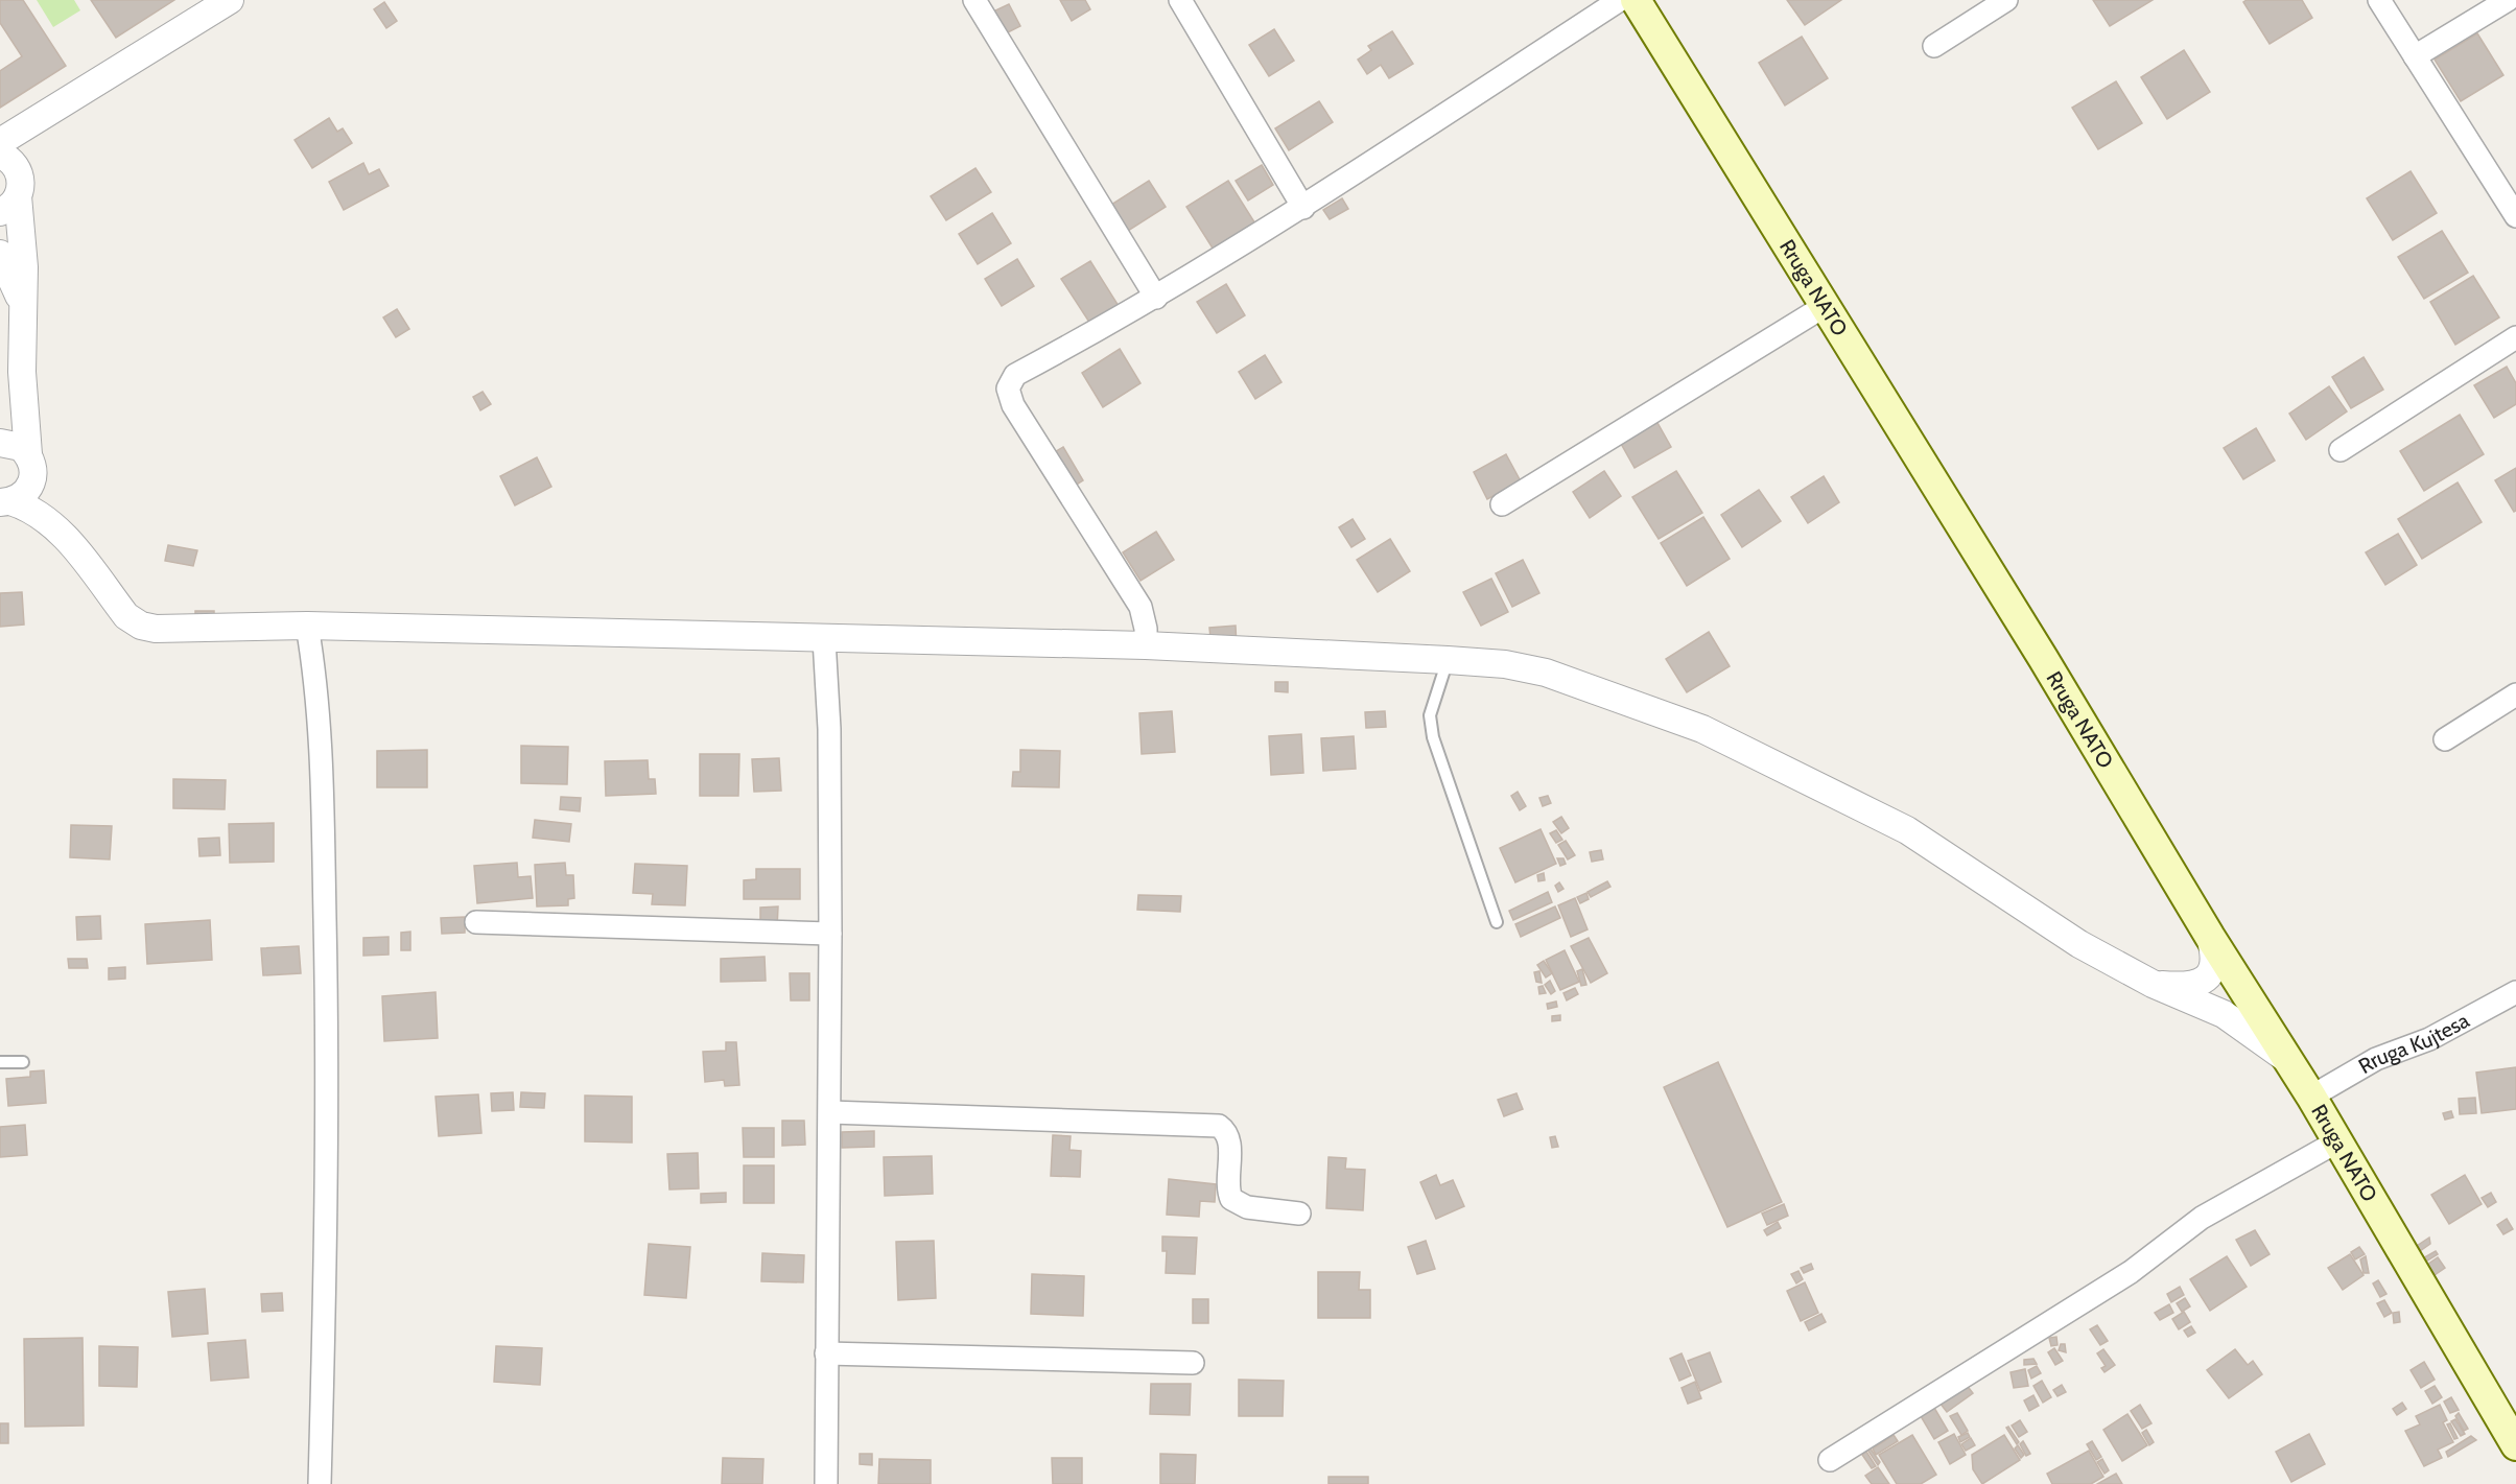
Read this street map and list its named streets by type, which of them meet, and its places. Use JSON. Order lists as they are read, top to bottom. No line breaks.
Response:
{"streets":{"main road":["Rruga NATO"],"street":["Rruga Kujtesa"]},"crossings":[["Rruga NATO","Rruga Kujtesa"]]}
